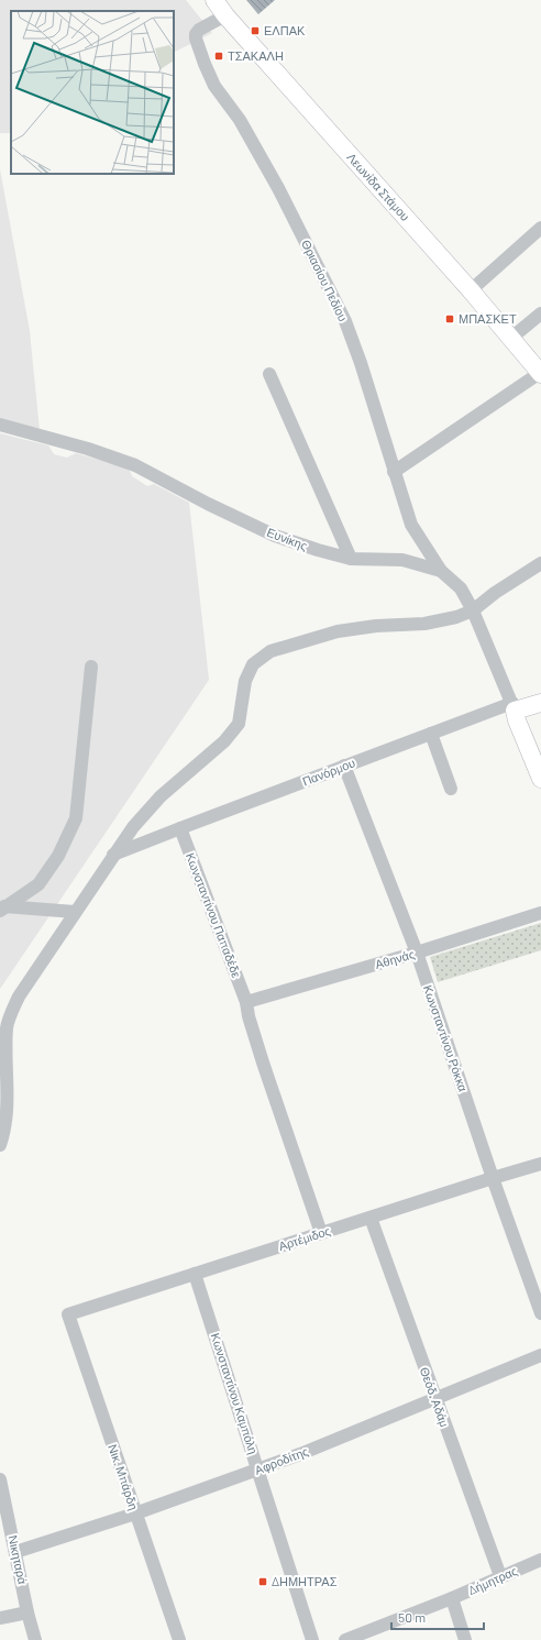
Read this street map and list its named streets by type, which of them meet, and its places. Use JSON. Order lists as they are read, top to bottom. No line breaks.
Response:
{"streets":{"main road":["Λεωνίδα Στάμου","Πανόρμου"],"street":["Θριασίου Πεδίου","Ευνίκης","Κωνσταντίνου Παπαδέδε","Αθηνάς","Κωνσταντίνου Ρόκκα","Αρτέμιδος","Κωνσταντίνου Καμπόλη","Θεόδ. Αδάμ","Αφροδίτης","Νικ. Μπάρδη","Νικηταρά","Δήμητρας"]},"crossings":[["Λεωνίδα Στάμου","Θριασίου Πεδίου"],["Θριασίου Πεδίου","Ευνίκης"],["Ευνίκης","Πανόρμου"],["Πανόρμου","Κωνσταντίνου Παπαδέδε"],["Πανόρμου","Κωνσταντίνου Ρόκκα"],["Κωνσταντίνου Παπαδέδε","Αθηνάς"],["Κωνσταντίνου Παπαδέδε","Αρτέμιδος"],["Αθηνάς","Κωνσταντίνου Ρόκκα"],["Κωνσταντίνου Ρόκκα","Αρτέμιδος"],["Αρτέμιδος","Κωνσταντίνου Καμπόλη"],["Αρτέμιδος","Θεόδ. Αδάμ"],["Αρτέμιδος","Νικ. Μπάρδη"],["Κωνσταντίνου Καμπόλη","Αφροδίτης"],["Θεόδ. Αδάμ","Αφροδίτης"],["Θεόδ. Αδάμ","Δήμητρας"],["Αφροδίτης","Νικ. Μπάρδη"],["Αφροδίτης","Νικηταρά"]],"places":{"transit":["ΕΛΠΑΚ","ΤΣΑΚΑΛΗ","ΜΠΑΣΚΕΤ","ΔΗΜΗΤΡΑΣ"]},"scale_bar":"50 m"}
